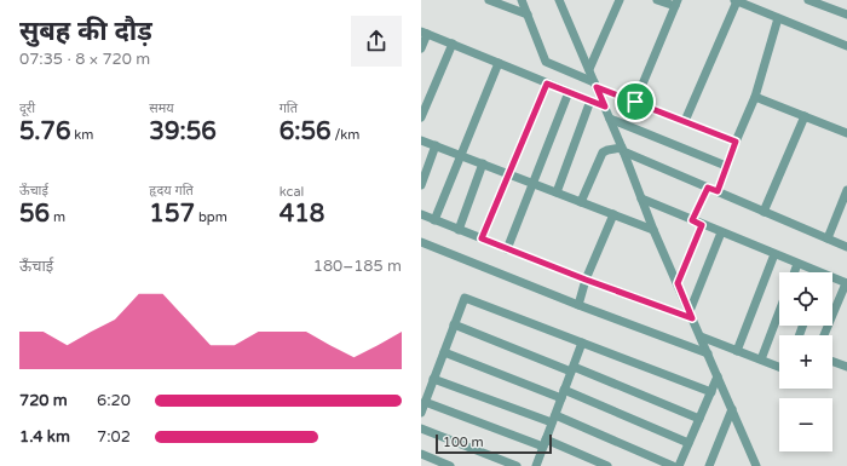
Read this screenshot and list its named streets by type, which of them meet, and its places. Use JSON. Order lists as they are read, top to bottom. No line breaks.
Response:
{"scale_bar":"100 m","page":{"heading":["सुबह की दौड़","07:35 · 8 × 720 m"],"stats":[["दूरी","5.76 km"],["समय","39:56"],["गति","6:56 /km"],["ऊँचाई","56 m"],["हृदय गति","157 bpm"],["kcal","418"]],"chart":["ऊँचाई","180–185 m"],"map_buttons":["+","−"],"list":[{"name":"720 m","note":"6:20"},{"name":"1.4 km","note":"7:02"}],"scale":"100 m"}}
